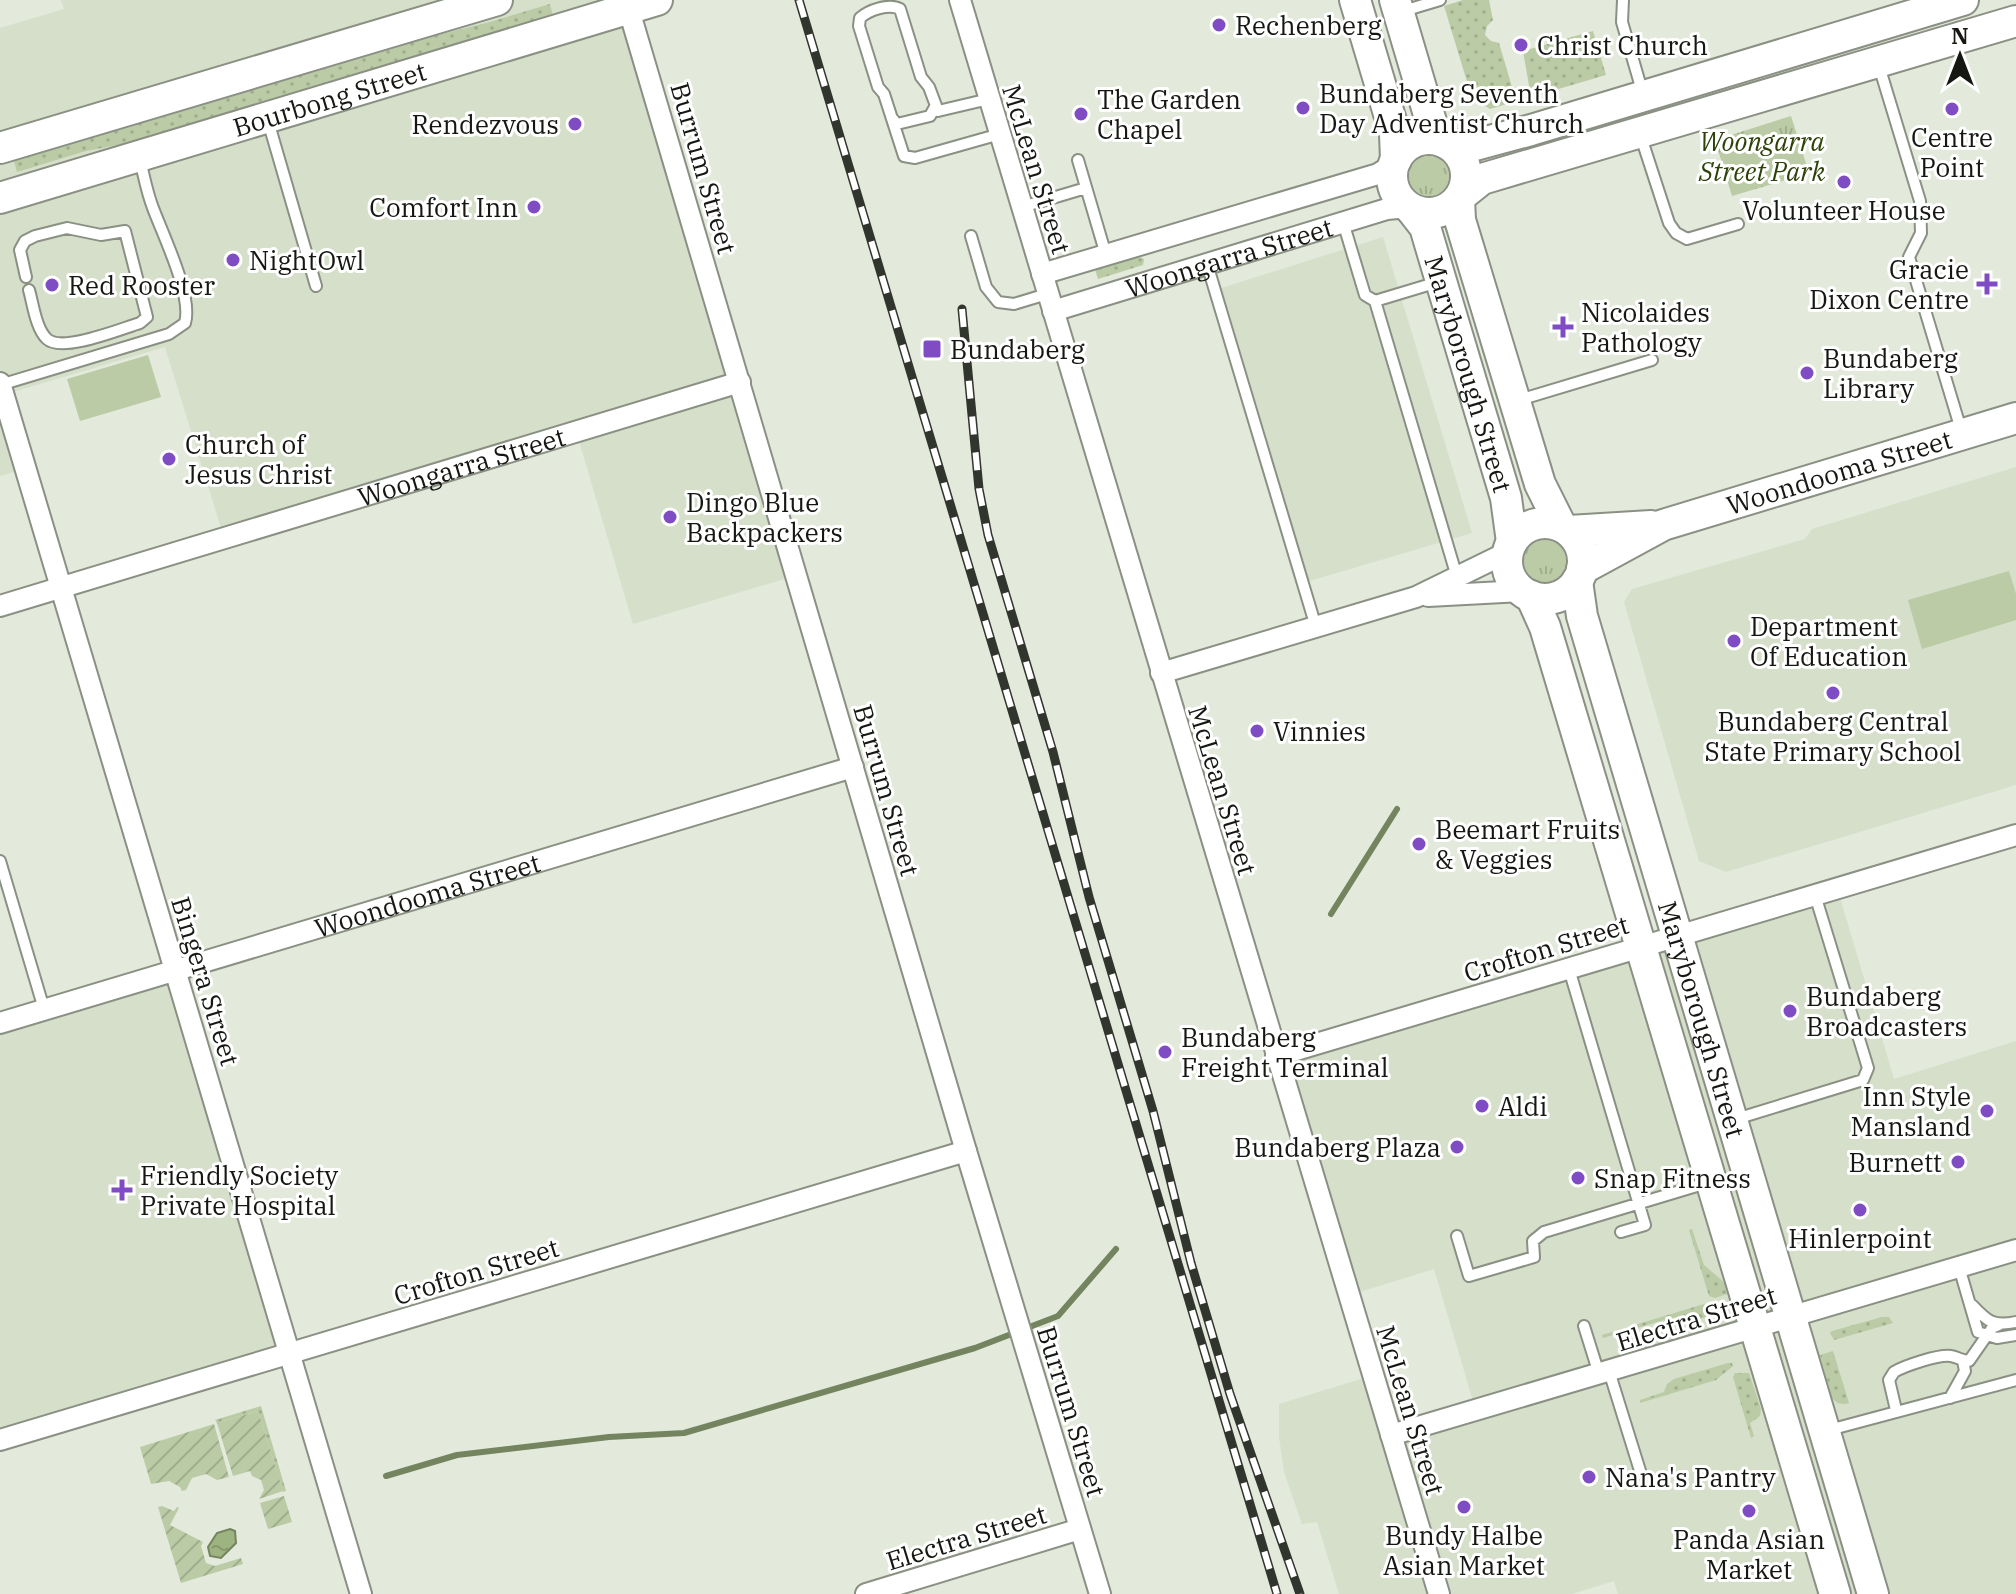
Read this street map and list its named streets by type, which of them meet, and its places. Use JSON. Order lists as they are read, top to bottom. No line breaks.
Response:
{"streets":{"street":["Bourbong Street","Burrum Street","McLean Street","Woongarra Street","Maryborough Street","Woondooma Street","Crofton Street","Bingera Street","Electra Street"]},"crossings":[["Bourbong Street","Burrum Street"],["Burrum Street","Woongarra Street"],["Burrum Street","Woondooma Street"],["Burrum Street","Crofton Street"],["Burrum Street","Electra Street"],["McLean Street","Woongarra Street"],["McLean Street","Crofton Street"],["McLean Street","Electra Street"],["Woongarra Street","Maryborough Street"],["Woongarra Street","Bingera Street"],["Maryborough Street","Woondooma Street"],["Maryborough Street","Crofton Street"],["Maryborough Street","Electra Street"],["Woondooma Street","Bingera Street"],["Crofton Street","Bingera Street"]],"parks":["Woongarra Street Park"],"places":{"other":["Rechenberg","Christ Church","Bundaberg Seventh Day Adventist Church","Centre Point","The Garden Chapel","Rendezvous","Volunteer House","Comfort Inn","NightOwl","Red Rooster","Bundaberg Library","Church of Jesus Christ","Dingo Blue Backpackers","Department Of Education","Bundaberg Central State Primary School","Vinnies","Beemart Fruits & Veggies","Bundaberg Broadcasters","Bundaberg Freight Terminal","Aldi","Inn Style Mansland","Bundaberg Plaza","Burnett","Snap Fitness","Hinlerpoint","Nana's Pantry","Bundy Halbe Asian Market","Panda Asian Market"],"health":["Gracie Dixon Centre","Nicolaides Pathology","Friendly Society Private Hospital"],"transit":["Bundaberg"]},"north":"top"}
